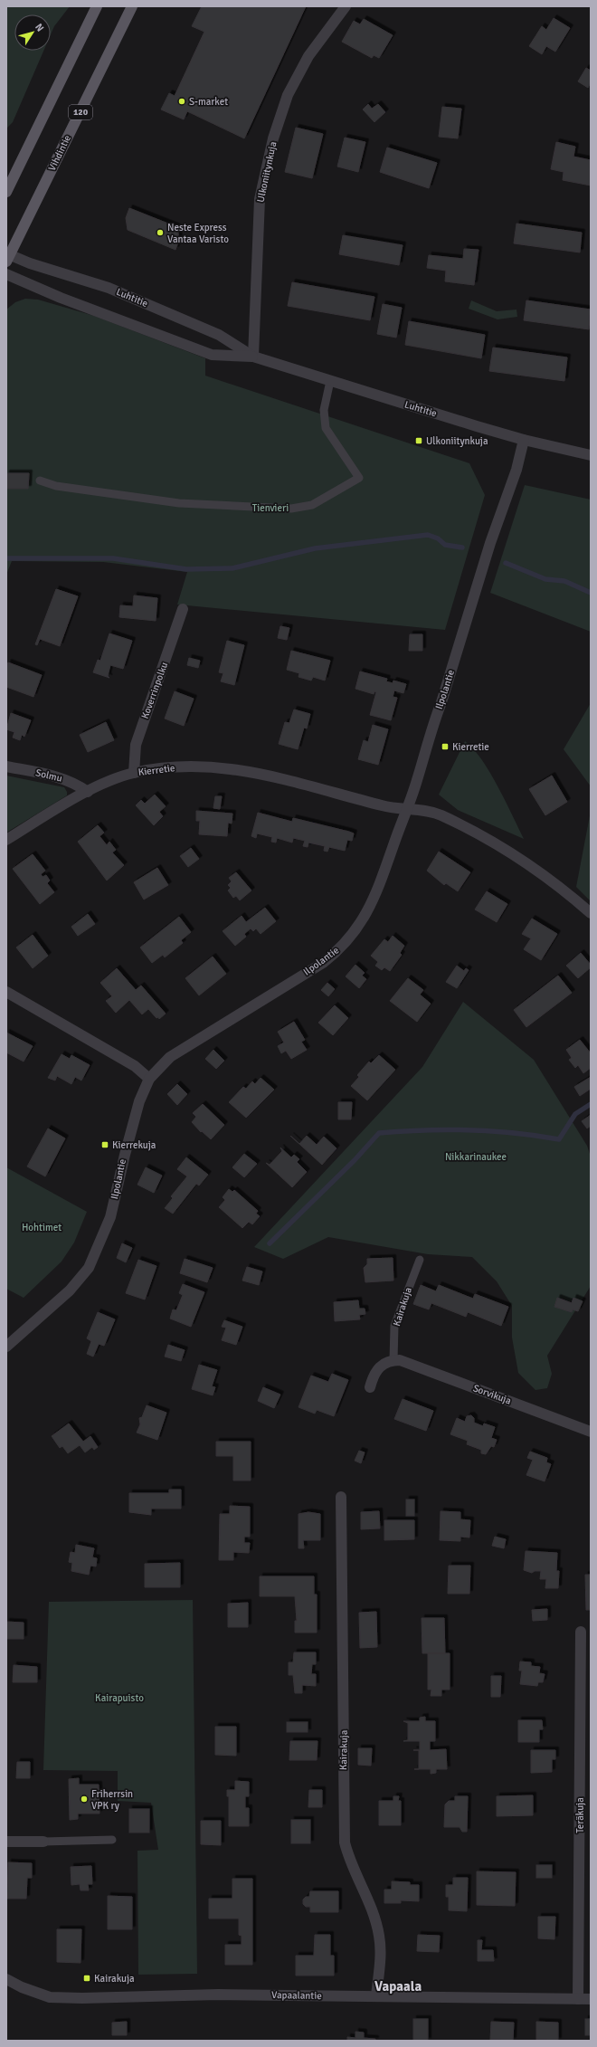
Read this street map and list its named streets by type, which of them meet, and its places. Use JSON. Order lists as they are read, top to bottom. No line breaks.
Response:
{"streets":{"main road":["120","Vihdintie"],"street":["Ulkoniitynkuja","Luhtitie","Ilpolantie","Koverrinpolku","Kierretie","Solmu","Kairakuja","Sorvikuja","Teräkuja","Vapaalantie"]},"crossings":[["Vihdintie","Luhtitie"],["Ulkoniitynkuja","Luhtitie"],["Luhtitie","Ilpolantie"],["Ilpolantie","Kierretie"],["Koverrinpolku","Kierretie"],["Kierretie","Solmu"],["Kairakuja","Sorvikuja"],["Kairakuja","Vapaalantie"],["Teräkuja","Vapaalantie"]],"districts":["Vapaala"],"parks":["Tienvieri","Nikkarinaukee","Hohtimet","Kairapuisto"],"places":{"other":["S-market","Neste Express Vantaa Varisto","Friherrsin VPK ry"],"transit":["Ulkoniitynkuja","Kierretie","Kierrekuja","Kairakuja"]},"north":"top right"}
